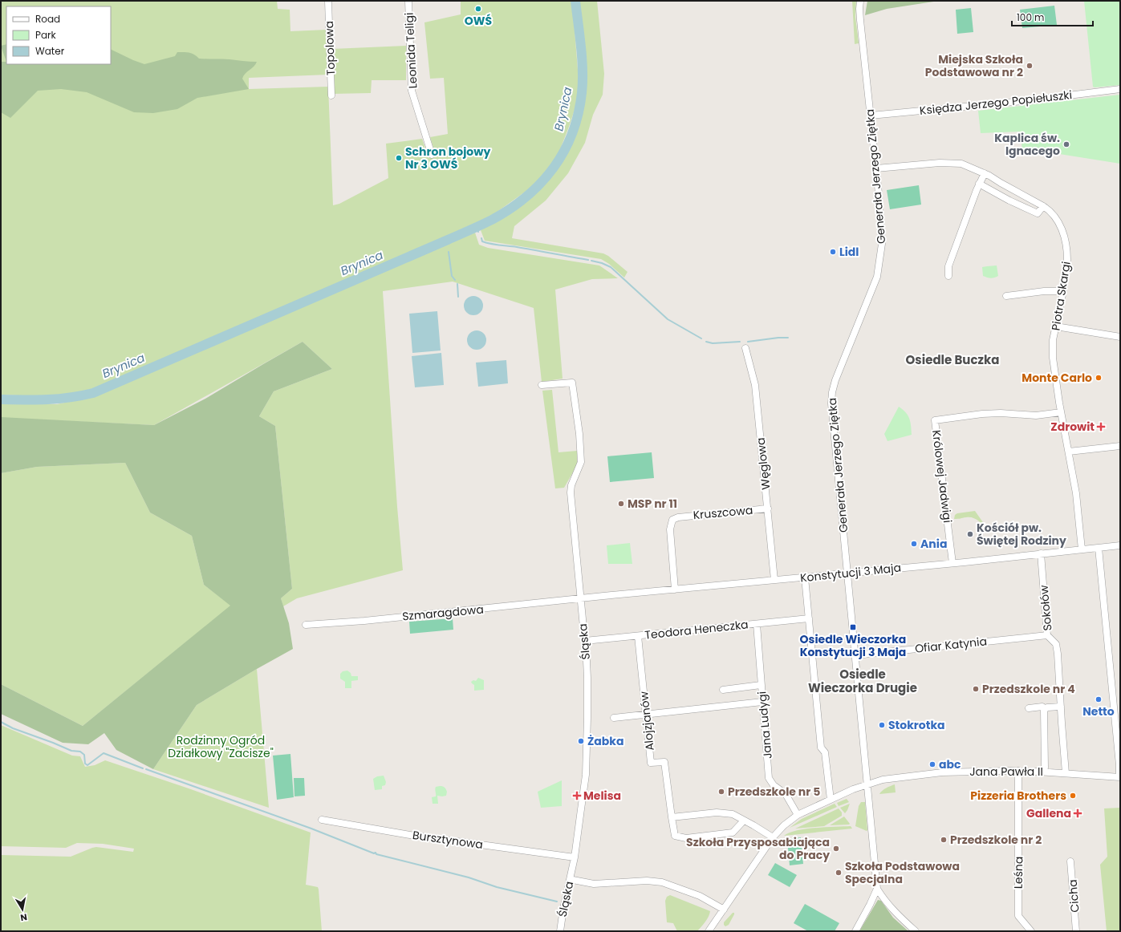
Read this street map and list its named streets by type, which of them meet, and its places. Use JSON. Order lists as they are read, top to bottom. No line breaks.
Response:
{"streets":{"street":["Topolowa","Leonida Teligi","Księdza Jerzego Popiełuszki","Generała Jerzego Ziętka","Piotra Skargi","Węglowa","Królowej Jadwigi","Kruszcowa","Konstytucji 3 Maja","Sokołów","Szmaragdowa","Teodora Heneczka","Śląska","Ofiar Katynia","Alojzjanów","Jana Ludygi","Jana Pawła II","Bursztynowa","Leśna","Cicha"]},"crossings":[["Księdza Jerzego Popiełuszki","Generała Jerzego Ziętka"],["Generała Jerzego Ziętka","Piotra Skargi"],["Generała Jerzego Ziętka","Konstytucji 3 Maja"],["Generała Jerzego Ziętka","Ofiar Katynia"],["Generała Jerzego Ziętka","Jana Pawła II"],["Piotra Skargi","Królowej Jadwigi"],["Piotra Skargi","Konstytucji 3 Maja"],["Węglowa","Kruszcowa"],["Węglowa","Konstytucji 3 Maja"],["Królowej Jadwigi","Konstytucji 3 Maja"],["Kruszcowa","Konstytucji 3 Maja"],["Konstytucji 3 Maja","Sokołów"],["Konstytucji 3 Maja","Szmaragdowa"],["Konstytucji 3 Maja","Śląska"],["Sokołów","Ofiar Katynia"],["Sokołów","Jana Pawła II"],["Szmaragdowa","Śląska"],["Teodora Heneczka","Śląska"],["Teodora Heneczka","Alojzjanów"],["Teodora Heneczka","Jana Ludygi"],["Śląska","Bursztynowa"],["Jana Ludygi","Jana Pawła II"],["Jana Pawła II","Leśna"]],"districts":["Osiedle Buczka","Osiedle Wieczorka Drugie"],"water":["Brynica"],"parks":["Rodzinny Ogród Działkowy \"Zacisze\""],"places":{"other":["OWŚ","Miejska Szkoła Podstawowa nr 2","Kaplica św. Ignacego","Schron bojowy Nr 3 OWŚ","Lidl","Monte Carlo","MSP nr 11","Kościół pw. Świętej Rodziny","Ania","Przedszkole nr 4","Netto","Stokrotka","Żabka","abc","Przedszkole nr 5","Pizzeria Brothers","Przedszkole nr 2","Szkoła Przysposabiająca do Pracy","Szkoła Podstawowa Specjalna"],"health":["Zdrowit","Melisa","Gallena"],"transit":["Osiedle Wieczorka Konstytucji 3 Maja"]},"legend":["Road","Park","Water"],"scale_bar":"100 m","north":"bottom"}
